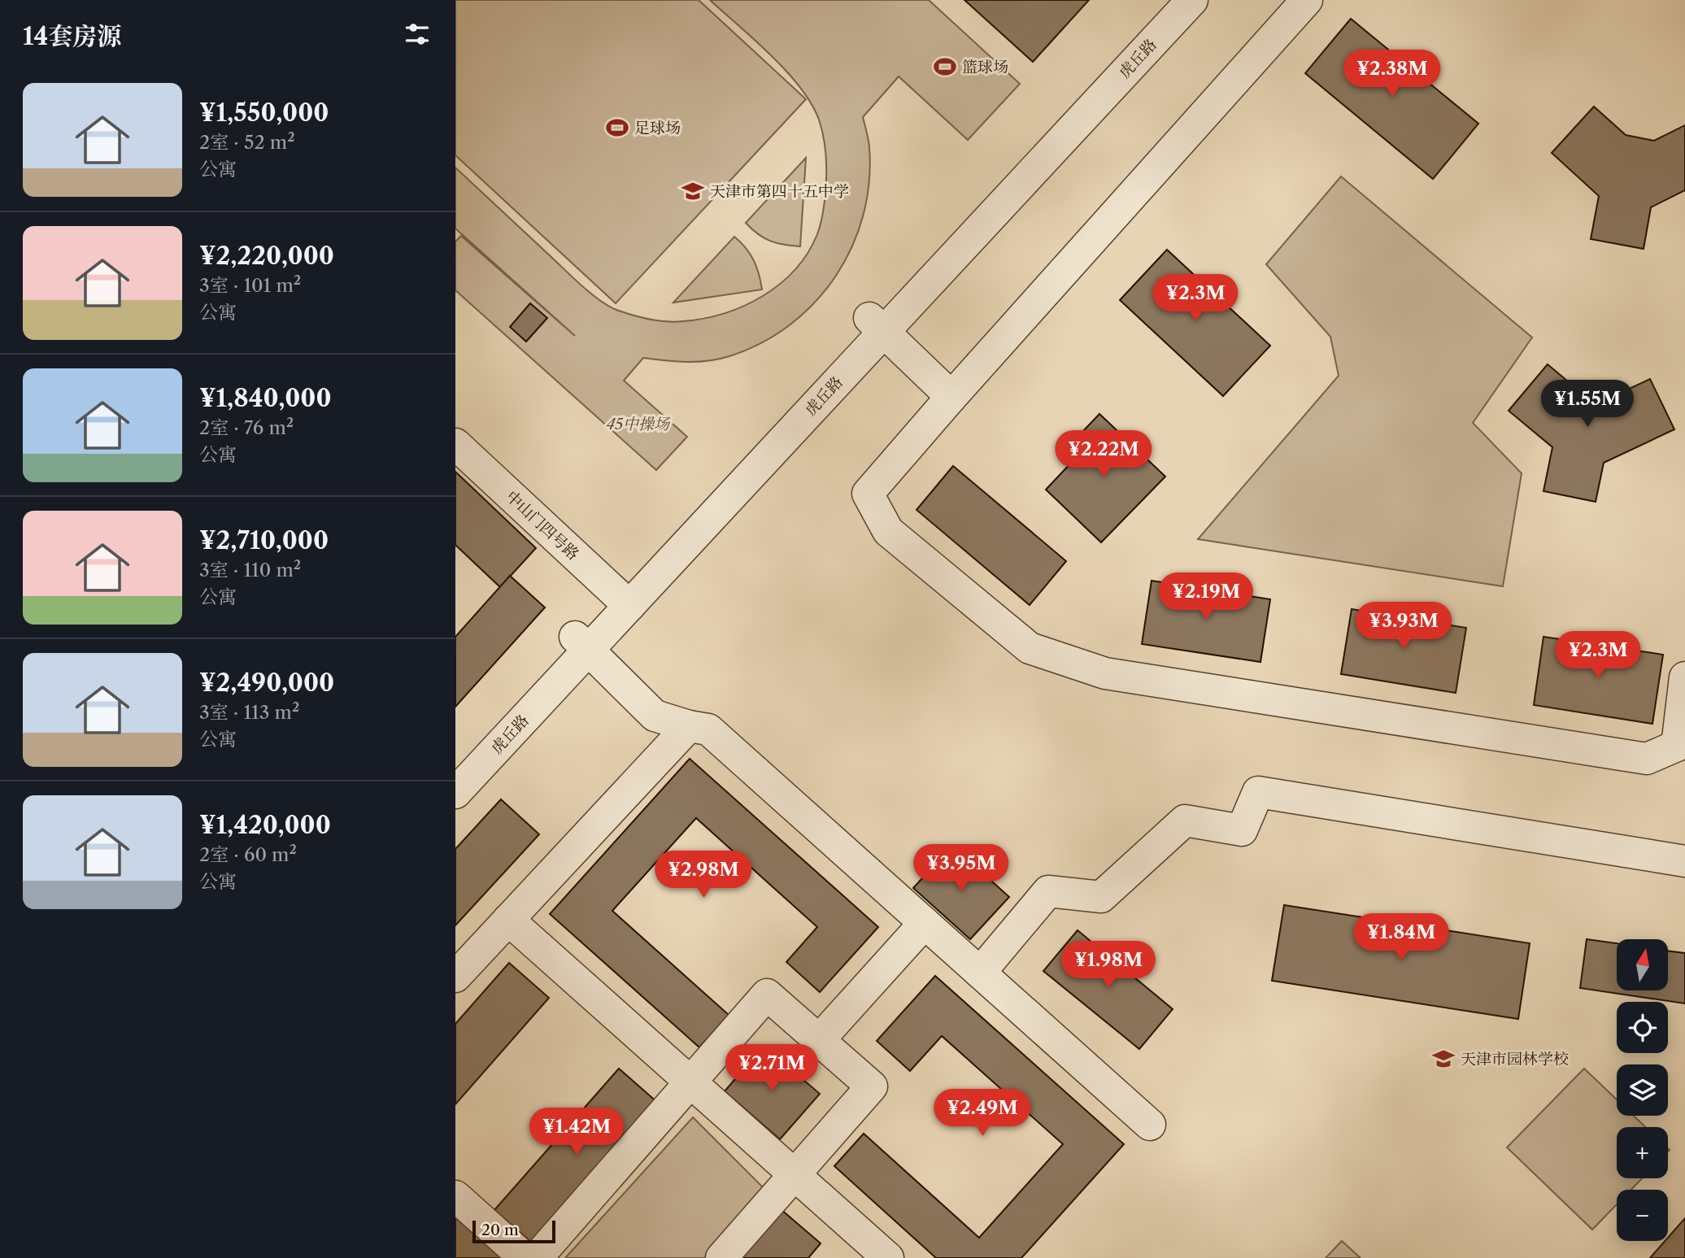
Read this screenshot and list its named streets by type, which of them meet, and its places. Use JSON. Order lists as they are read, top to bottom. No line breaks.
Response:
{"streets":{"street":["虎丘路","中山门四号路"]},"crossings":[["虎丘路","中山门四号路"]],"parks":["45中操场"],"places":{"sports":["篮球场","足球场"],"school or university":["天津市第四十五中学","天津市园林学校"]},"scale_bar":"20 m","north":"top","page":{"heading":"14套房源","price":["¥2.38M","¥2.3M","¥1.55M","¥2.22M","¥2.19M","¥3.93M","¥2.3M","¥3.95M","¥2.98M","¥1.84M","¥1.98M","¥2.71M","¥2.49M","¥1.42M"],"list":[{"name":"¥1,550,000","note":"2室 · 52 m² · 公寓"},{"name":"¥2,220,000","note":"3室 · 101 m² · 公寓"},{"name":"¥1,840,000","note":"2室 · 76 m² · 公寓"},{"name":"¥2,710,000","note":"3室 · 110 m² · 公寓"},{"name":"¥2,490,000","note":"3室 · 113 m² · 公寓"},{"name":"¥1,420,000","note":"2室 · 60 m² · 公寓"}],"map_buttons":["+","−"],"scale":"20 m"}}
